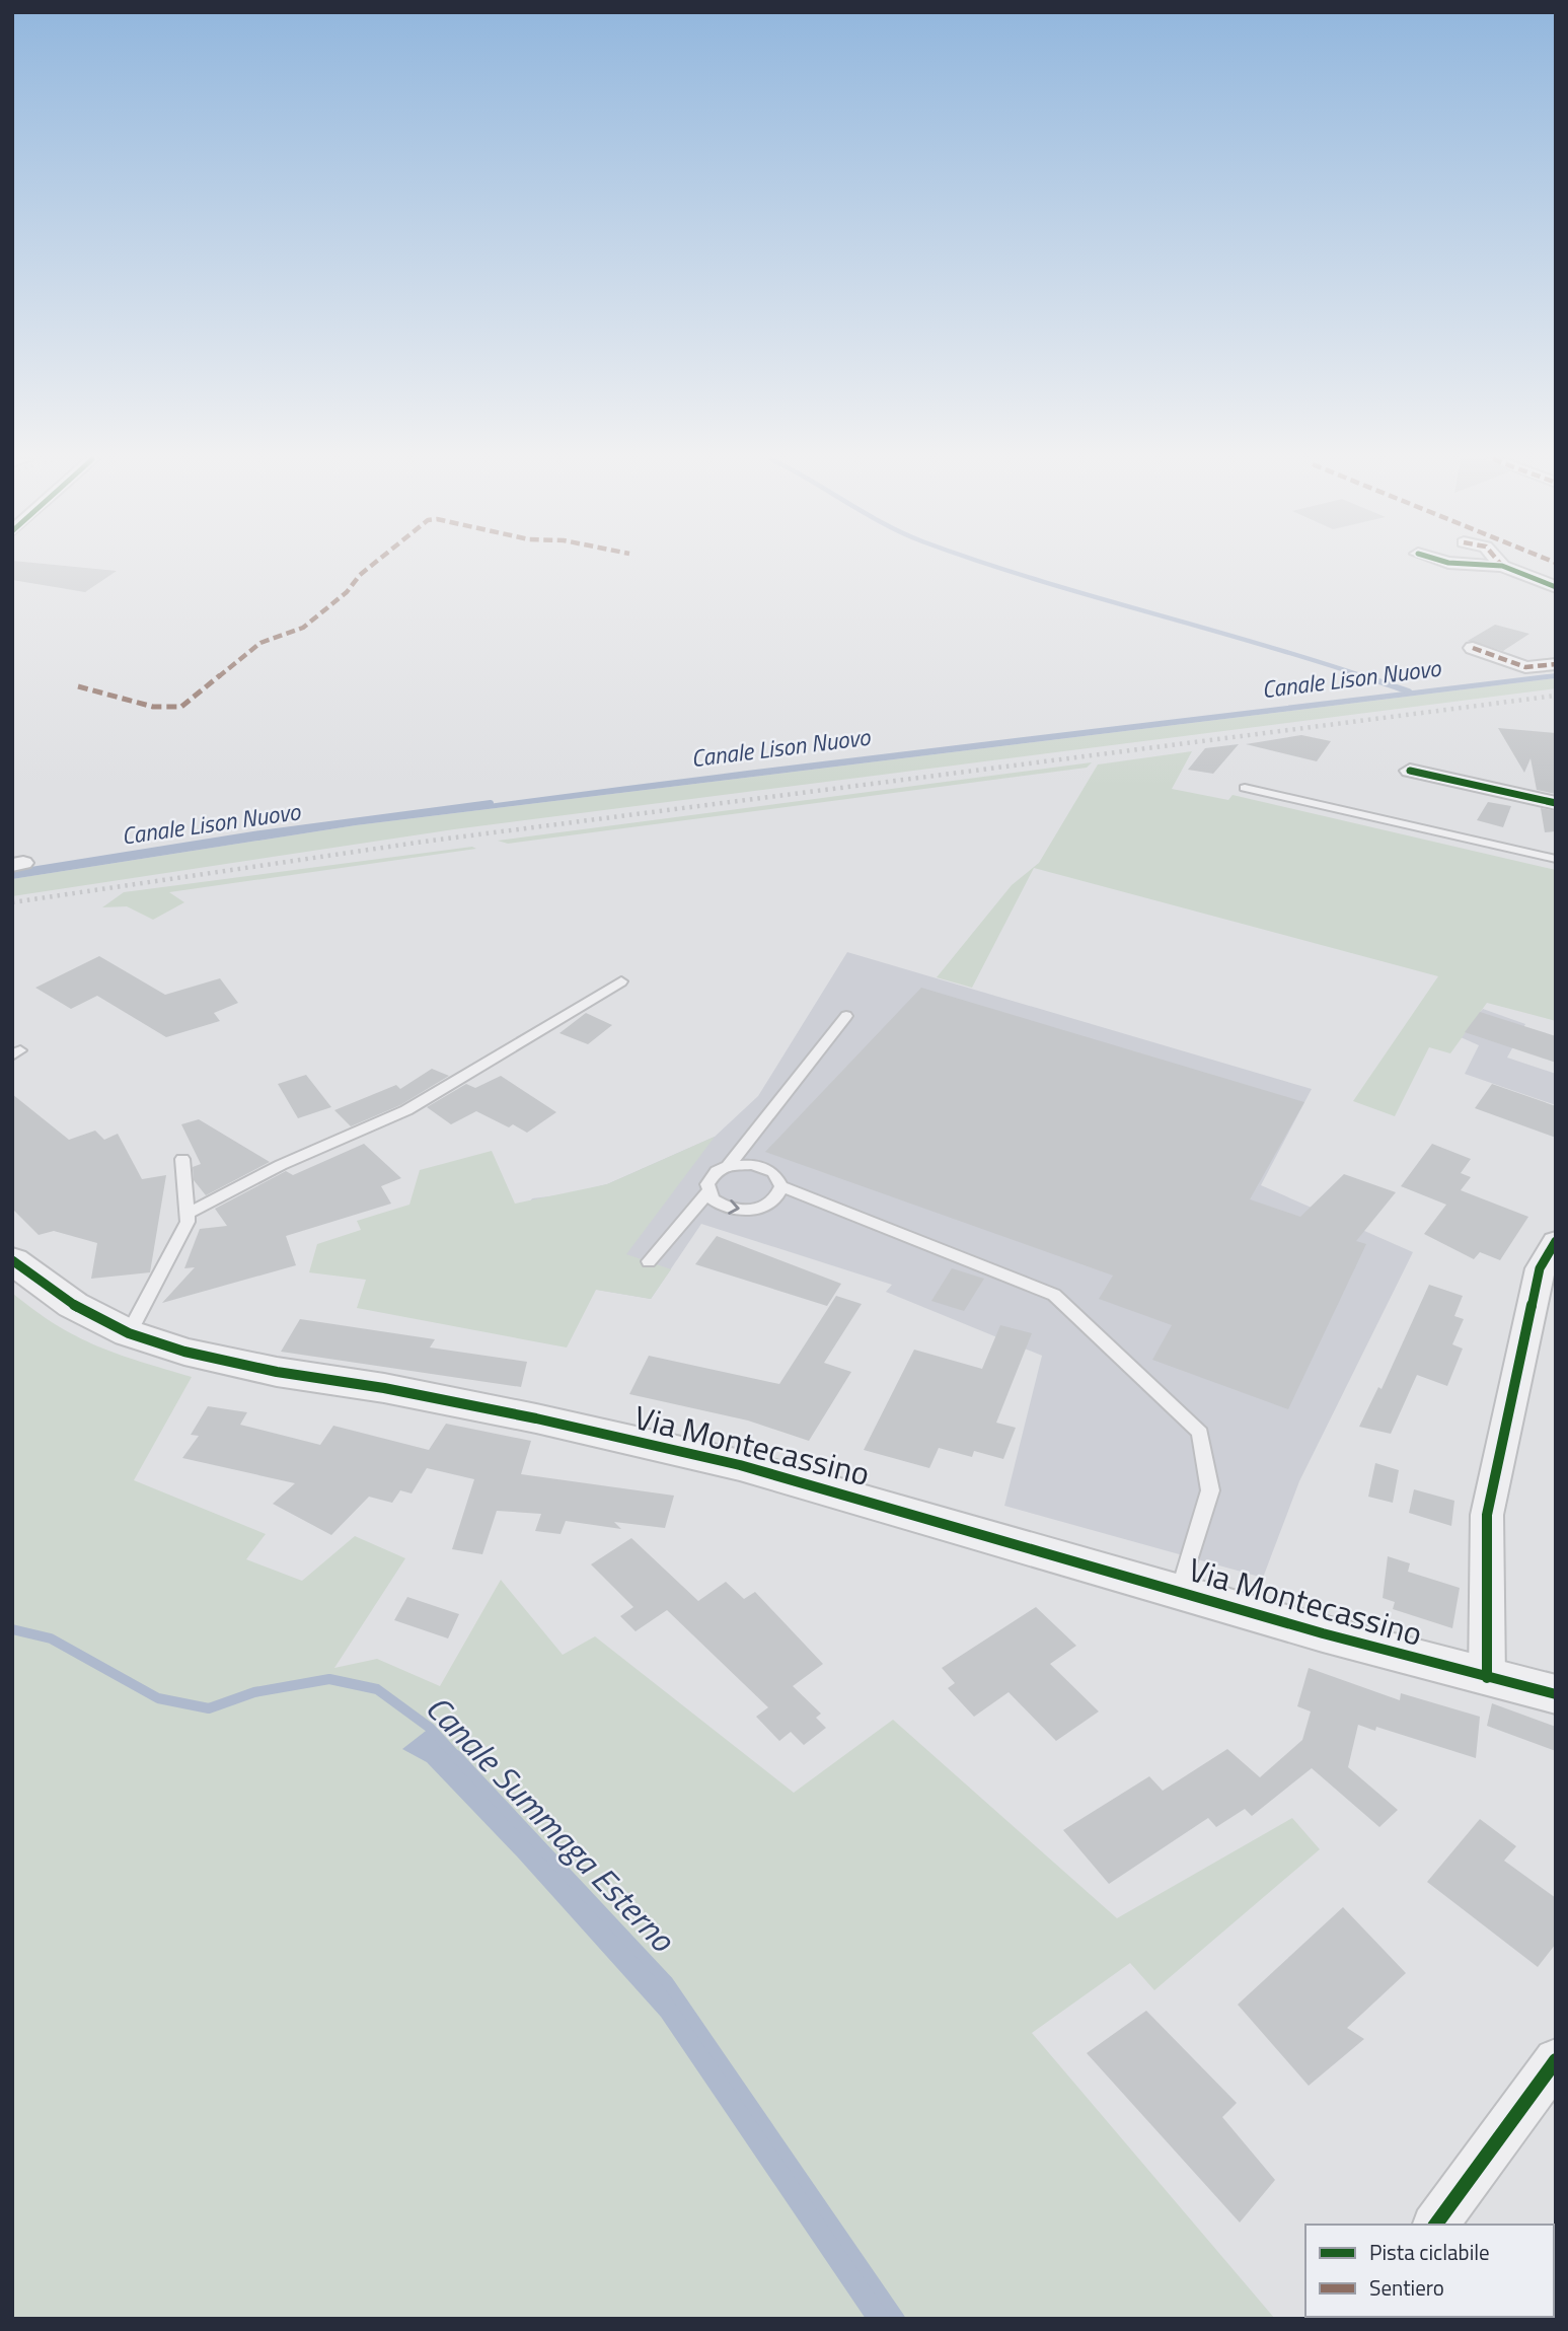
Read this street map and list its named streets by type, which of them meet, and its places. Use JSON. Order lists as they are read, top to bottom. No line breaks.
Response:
{"streets":{"street":["Via Montecassino"]},"water":["Canale Lison Nuovo","Canale Summaga Esterno"],"legend":["Pista ciclabile","Sentiero"]}
